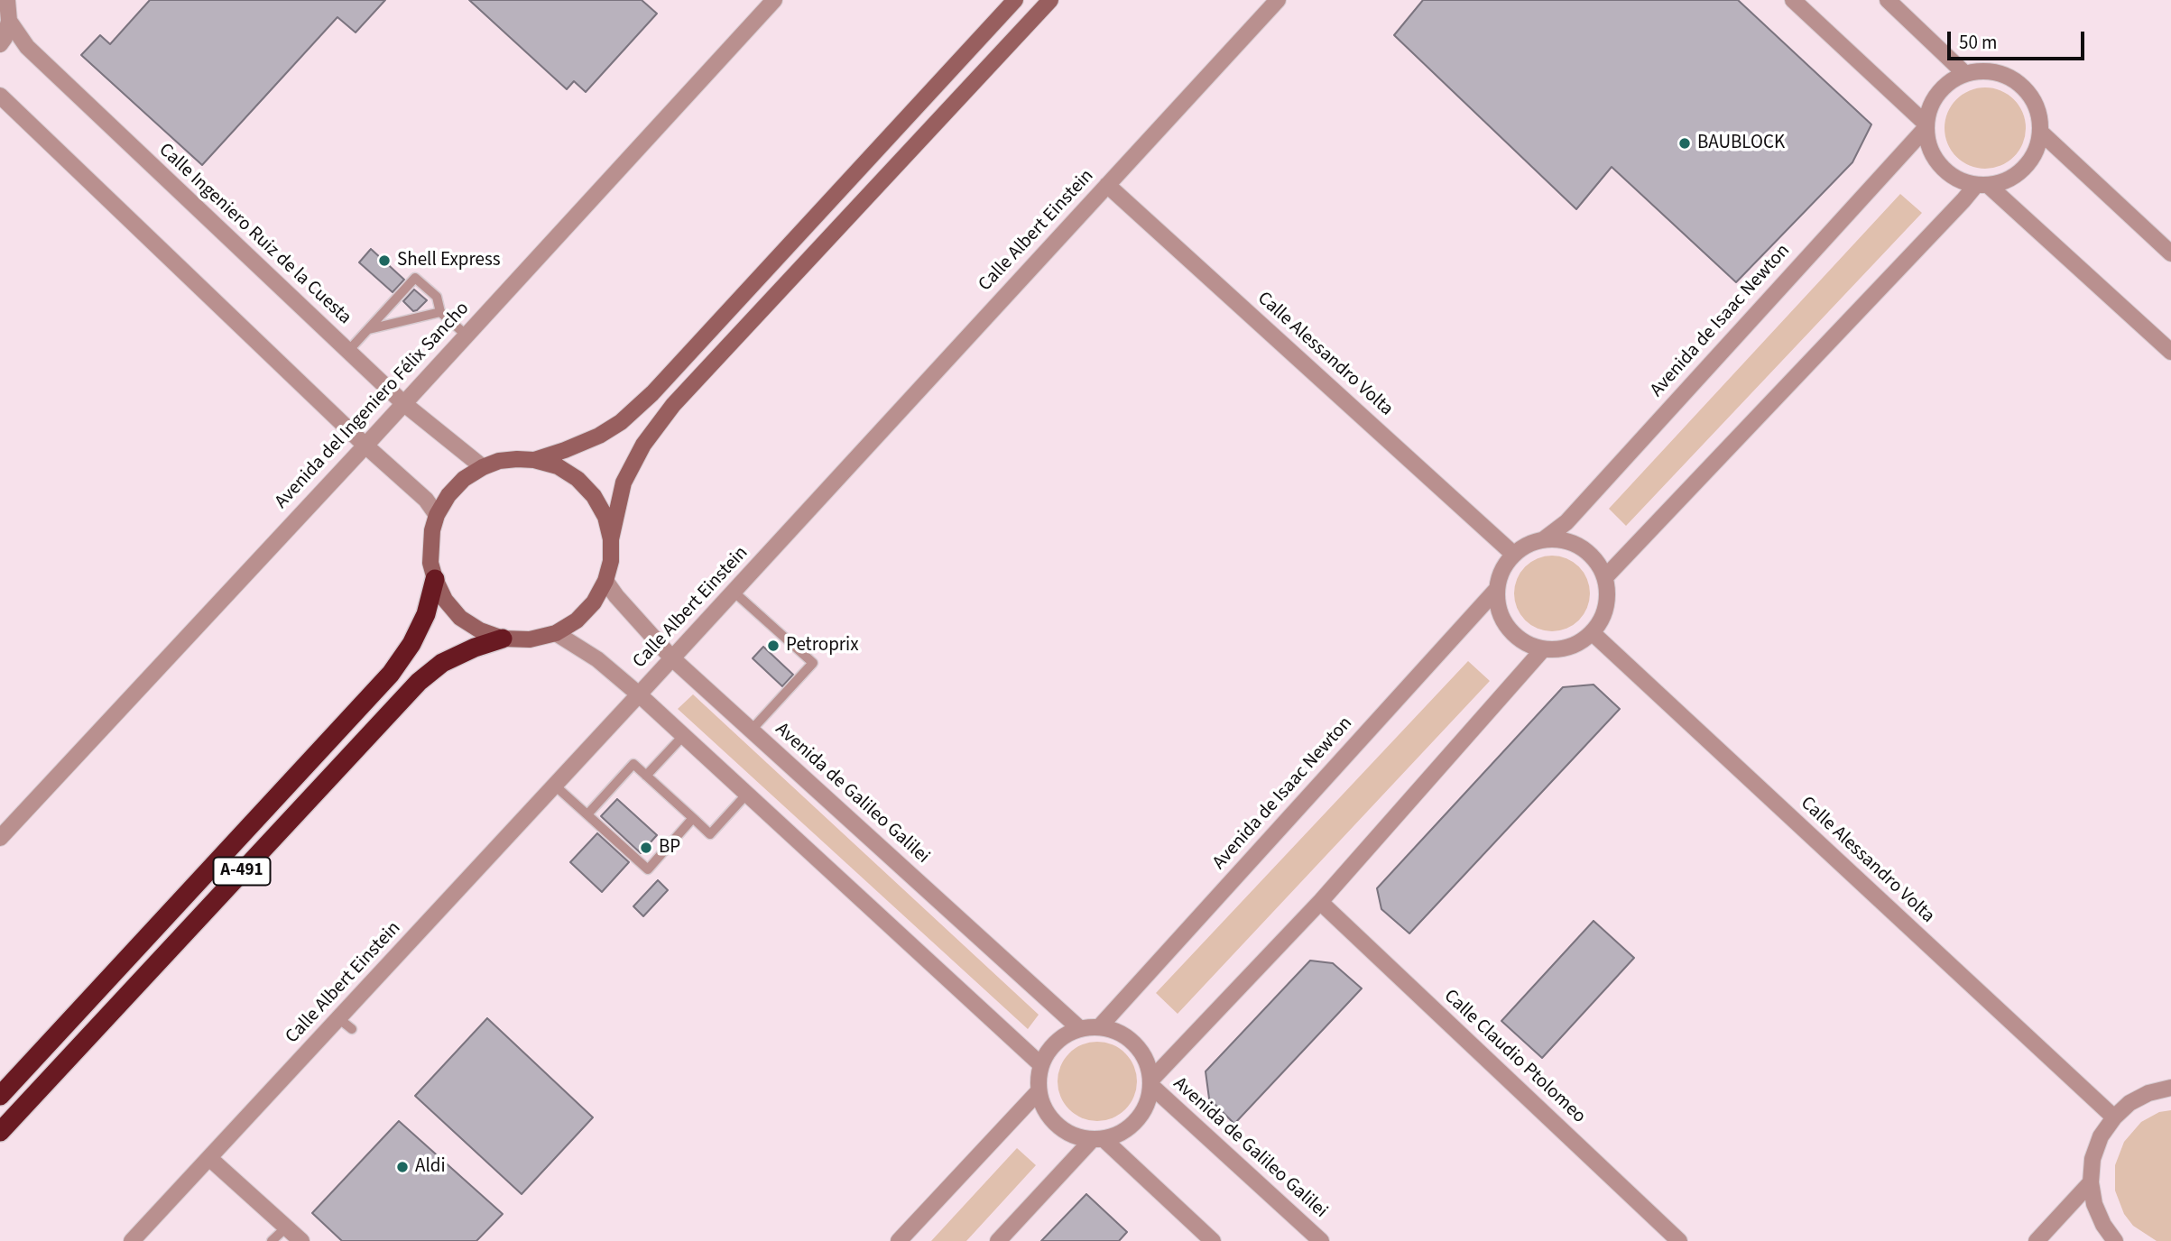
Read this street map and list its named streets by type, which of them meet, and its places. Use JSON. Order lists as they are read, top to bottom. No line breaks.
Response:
{"streets":{"highway":["A-491"],"street":["Calle Albert Einstein","Calle Ingeniero Ruiz de la Cuesta","Avenida de Isaac Newton","Calle Alessandro Volta","Avenida del Ingeniero Félix Sancho","Avenida de Galileo Galilei","Calle Claudio Ptolomeo"]},"crossings":[["Calle Albert Einstein","Calle Alessandro Volta"],["Calle Albert Einstein","Avenida de Galileo Galilei"],["Calle Ingeniero Ruiz de la Cuesta","Avenida del Ingeniero Félix Sancho"],["Calle Ingeniero Ruiz de la Cuesta","Avenida de Galileo Galilei"],["Calle Ingeniero Ruiz de la Cuesta","A-491"],["Avenida de Isaac Newton","Calle Alessandro Volta"],["Avenida de Isaac Newton","Avenida de Galileo Galilei"],["Avenida de Galileo Galilei","A-491"]],"places":["BAUBLOCK","Shell Express","Petroprix","BP","Aldi"],"scale_bar":"50 m"}
